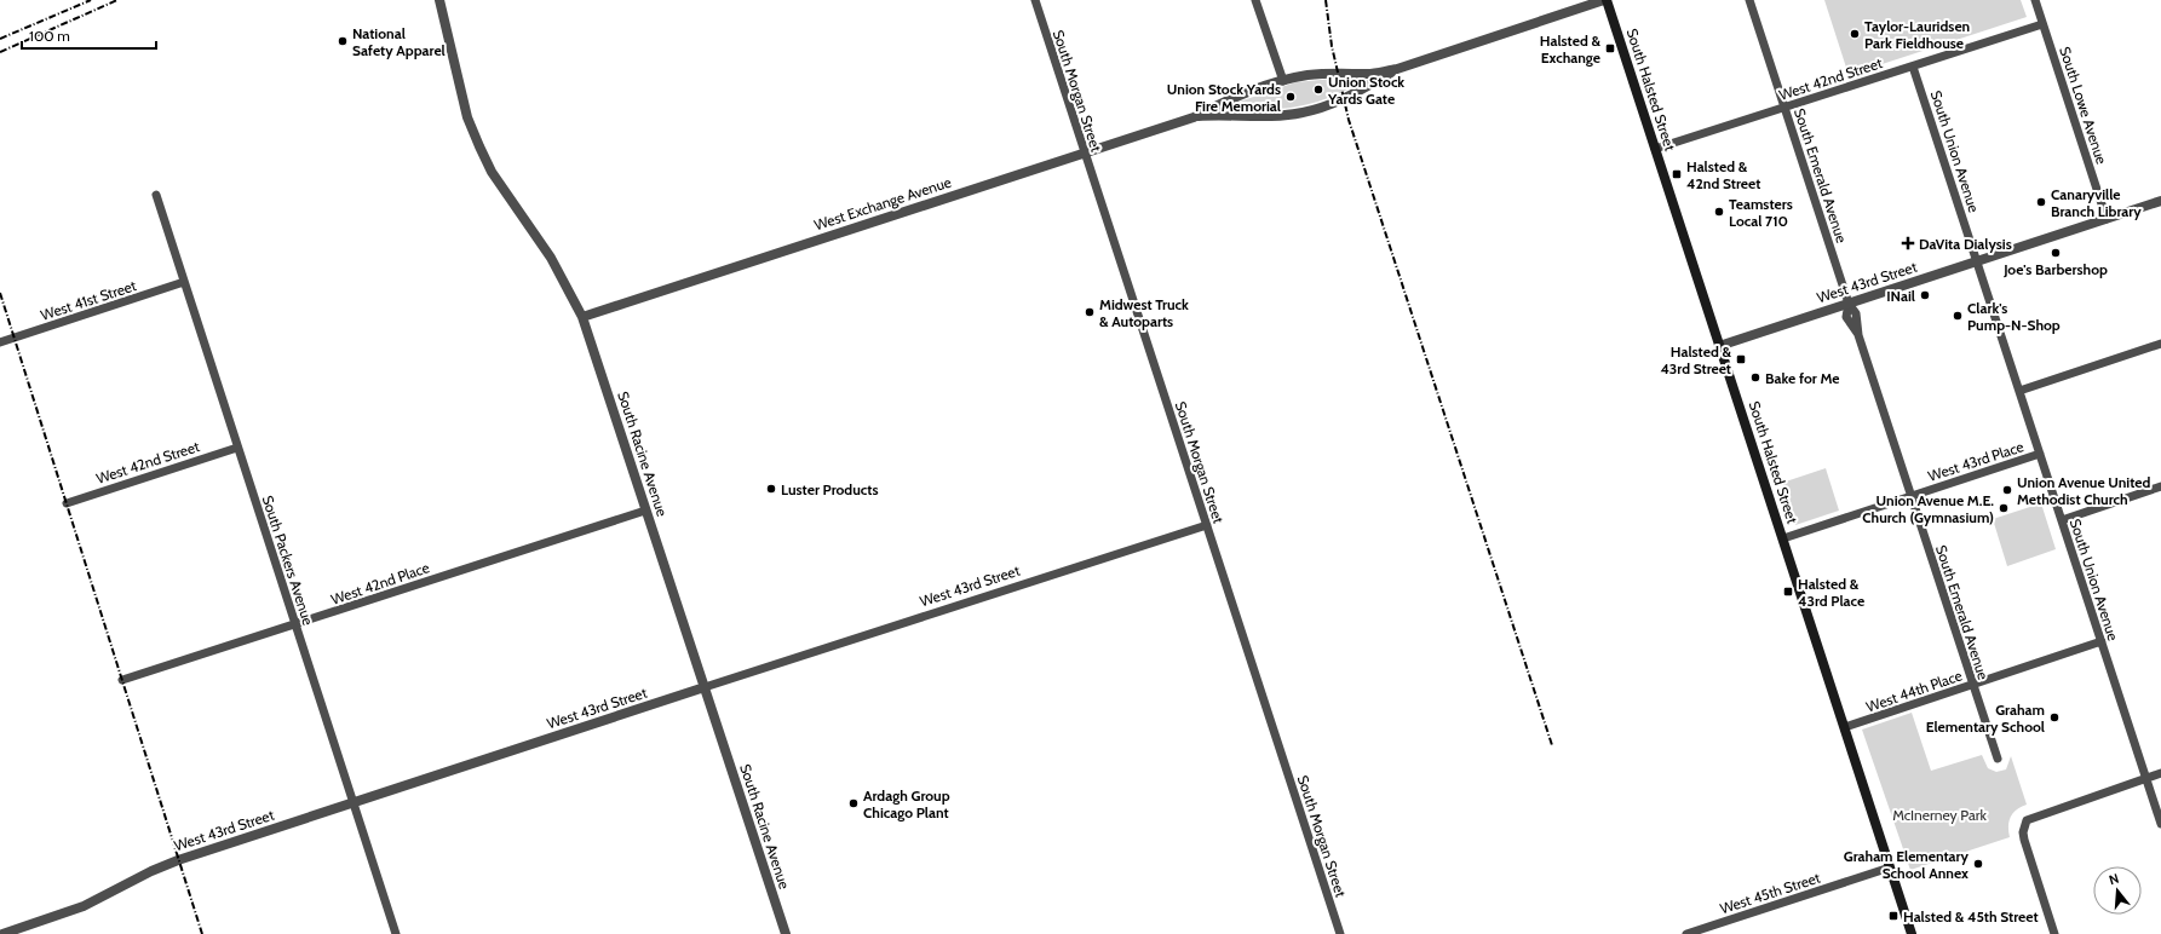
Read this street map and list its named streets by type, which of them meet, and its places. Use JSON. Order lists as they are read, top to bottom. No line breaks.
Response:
{"streets":{"main road":["South Halsted Street"],"street":["West 42nd Street","South Morgan Street","South Lowe Avenue","South Union Avenue","South Emerald Avenue","West Exchange Avenue","West 43rd Street","West 41st Street","South Racine Avenue","West 43rd Place","South Packers Avenue","West 42nd Place","West 44th Place","West 45th Street"]},"crossings":[["West 42nd Street","South Halsted Street"],["West 42nd Street","South Lowe Avenue"],["West 42nd Street","South Union Avenue"],["West 42nd Street","South Emerald Avenue"],["West 42nd Street","South Packers Avenue"],["South Halsted Street","West Exchange Avenue"],["South Halsted Street","West 43rd Street"],["South Halsted Street","West 43rd Place"],["South Halsted Street","West 44th Place"],["South Halsted Street","West 45th Street"],["South Morgan Street","West Exchange Avenue"],["South Morgan Street","West 43rd Street"],["South Lowe Avenue","West 43rd Street"],["South Union Avenue","West 43rd Street"],["South Union Avenue","West 43rd Place"],["South Union Avenue","West 44th Place"],["South Emerald Avenue","West 43rd Street"],["South Emerald Avenue","West 43rd Place"],["South Emerald Avenue","West 44th Place"],["West Exchange Avenue","South Racine Avenue"],["West 43rd Street","South Racine Avenue"],["West 43rd Street","South Packers Avenue"],["West 41st Street","South Packers Avenue"],["South Racine Avenue","West 42nd Place"],["South Packers Avenue","West 42nd Place"]],"parks":["McInerney Park"],"places":{"other":["Taylor-Lauridsen Park Fieldhouse","National Safety Apparel","Union Stock Yards Gate","Union Stock Yards Fire Memorial","Canaryville Branch Library","Teamsters Local 710","Joe's Barbershop","INail","Midwest Truck & Autoparts","Clark's Pump-N-Shop","Bake for Me","Luster Products","Union Avenue United Methodist Church","Union Avenue M.E. Church (Gymnasium)","Graham Elementary School","Ardagh Group Chicago Plant","Graham Elementary School Annex"],"transit":["Halsted & Exchange","Halsted & 42nd Street","Halsted & 43rd Street","Halsted & 43rd Place","Halsted & 45th Street"],"health":["DaVita Dialysis"]},"scale_bar":"100 m","north":"top"}
